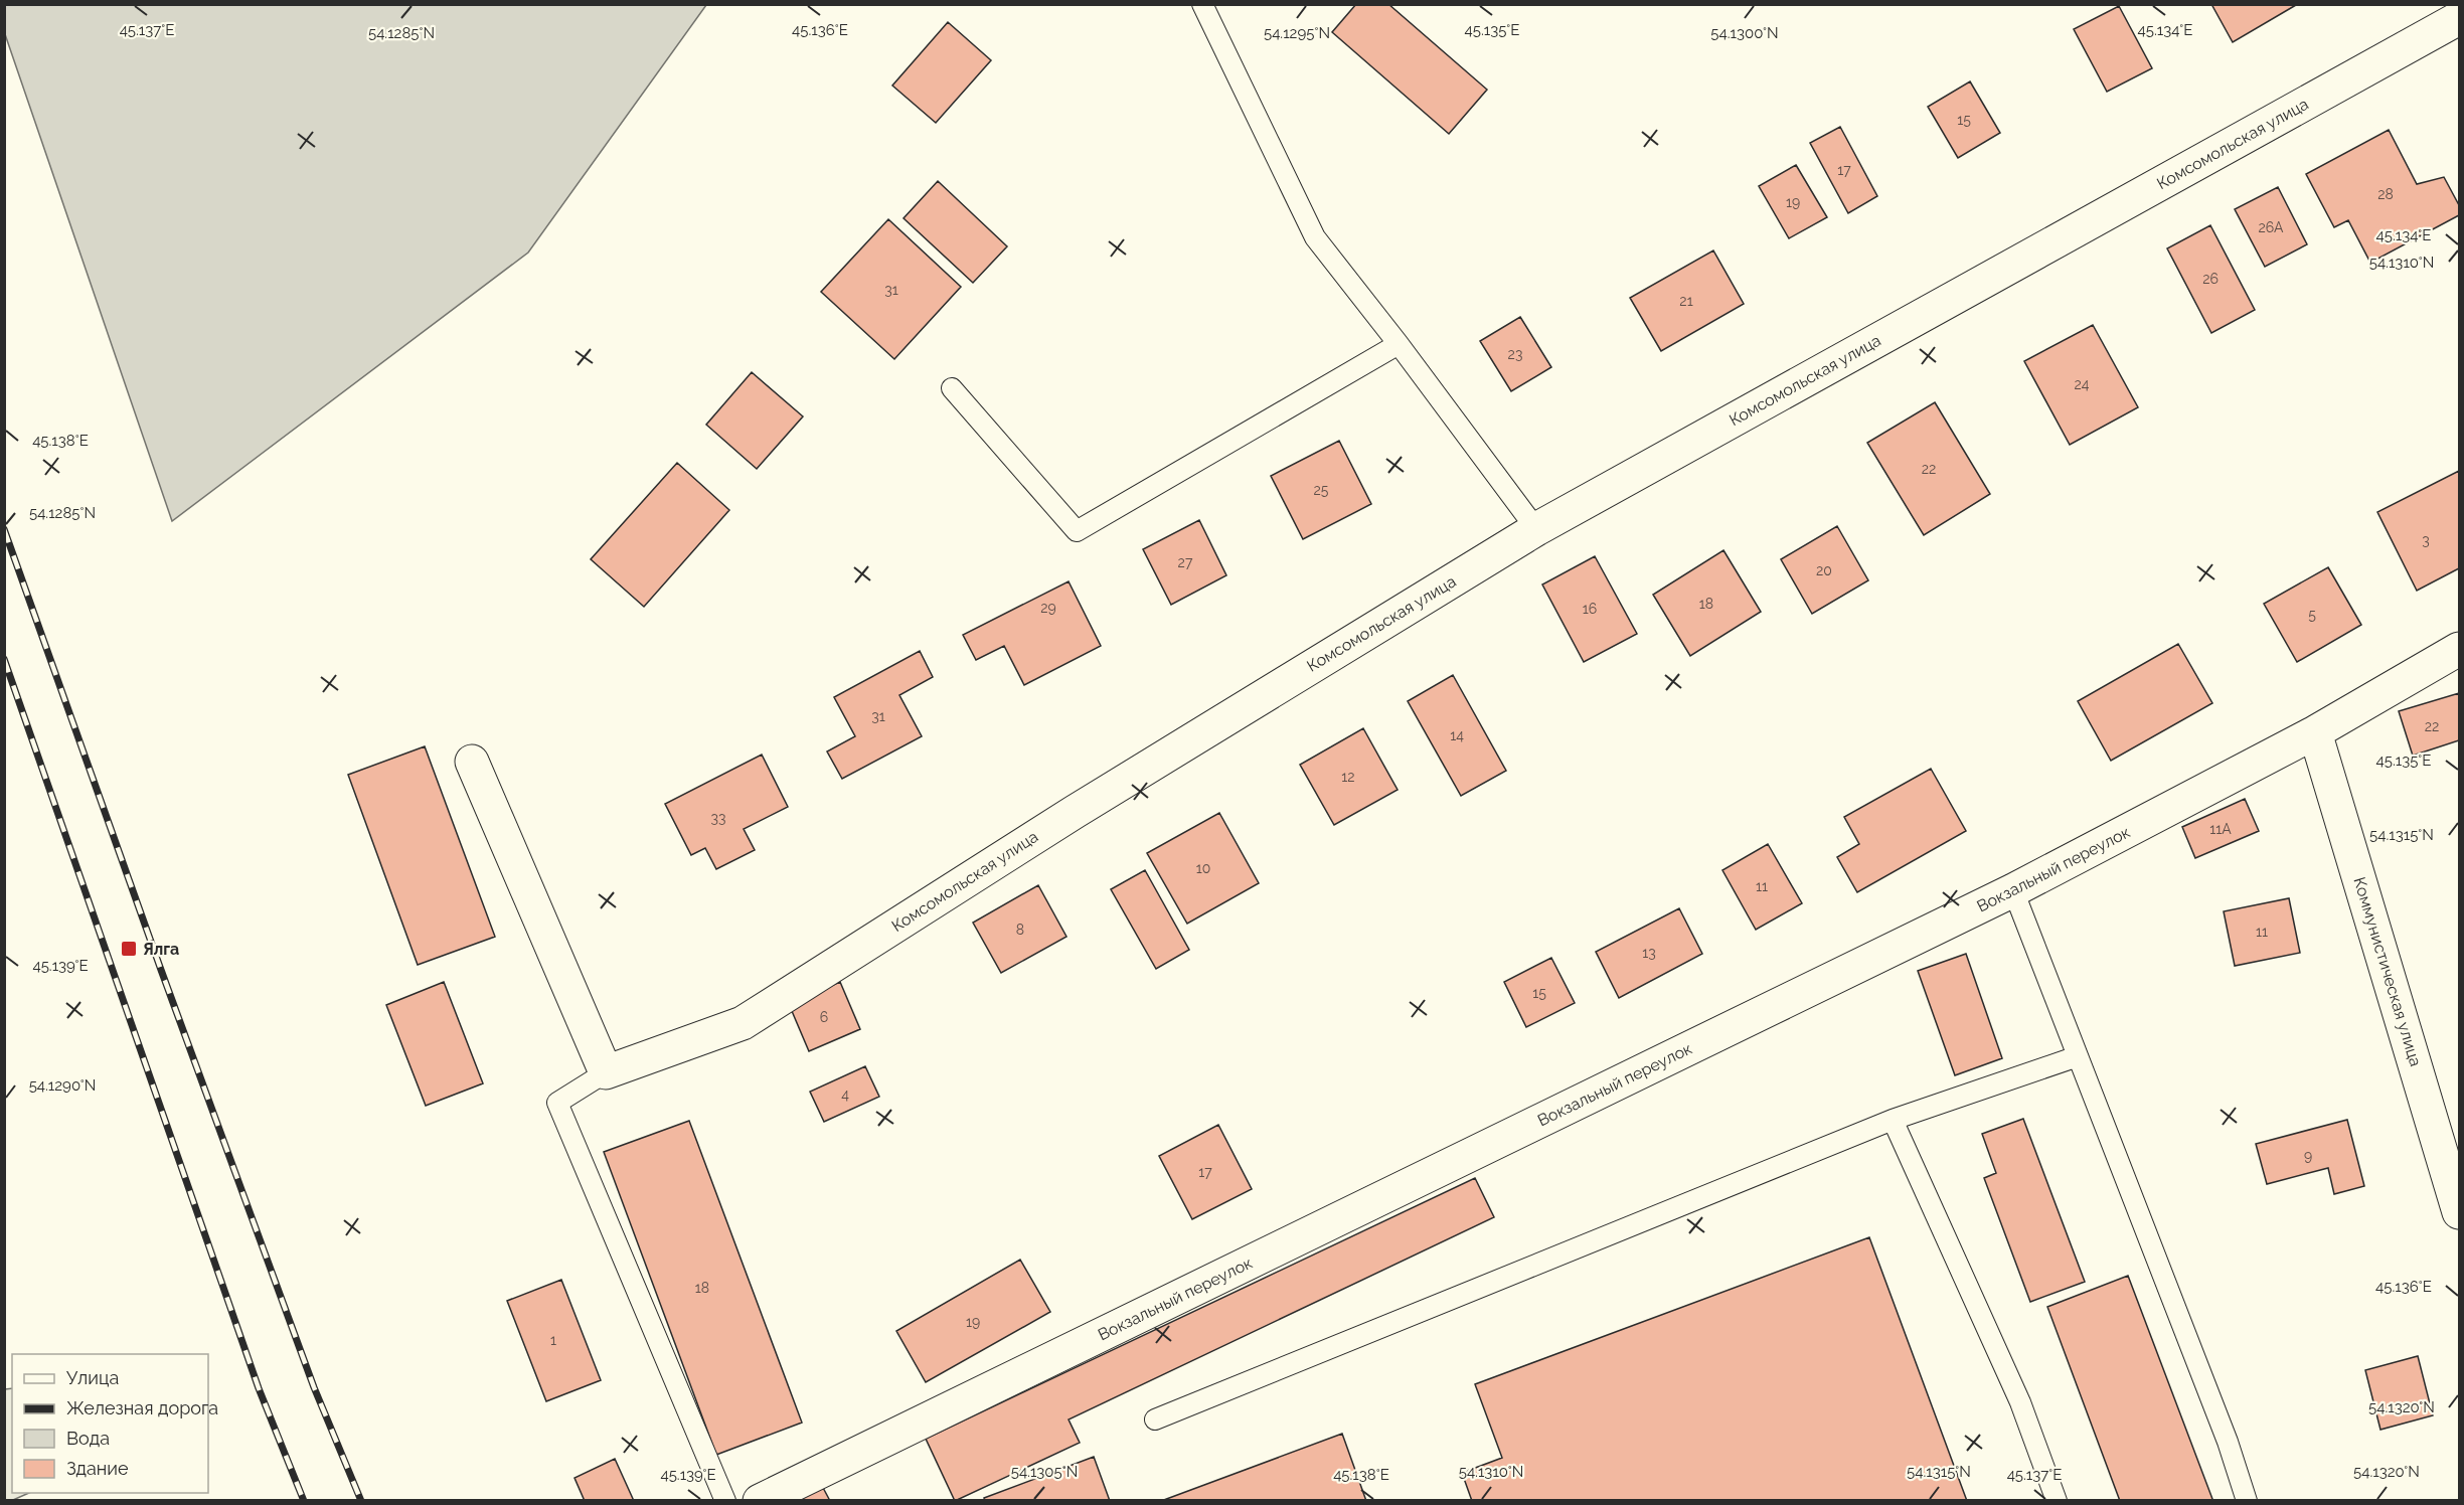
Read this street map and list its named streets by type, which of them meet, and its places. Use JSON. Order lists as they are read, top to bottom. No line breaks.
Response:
{"streets":{"street":["Комсомольская улица","Вокзальный переулок","Коммунистическая улица"]},"crossings":[["Вокзальный переулок","Коммунистическая улица"]],"places":{"transit":["Ялга"]},"house_numbers":["15","17","28","19","26А","26","31","21","23","24","22","25","3","27","20","18","29","16","5","31","22","14","12","33","11А","10","11","8","11","13","15","6","4","9","17","18","19","1"],"legend":["Улица","Железная дорога","Вода","Здание"],"coordinates":["45.137°E","45.136°E","45.135°E","45.134°E","54.1285°N","54.1295°N","54.1300°N","54.1310°N","45.138°E","54.1315°N","45.139°E","54.1290°N","54.1320°N","54.1305°N"]}
